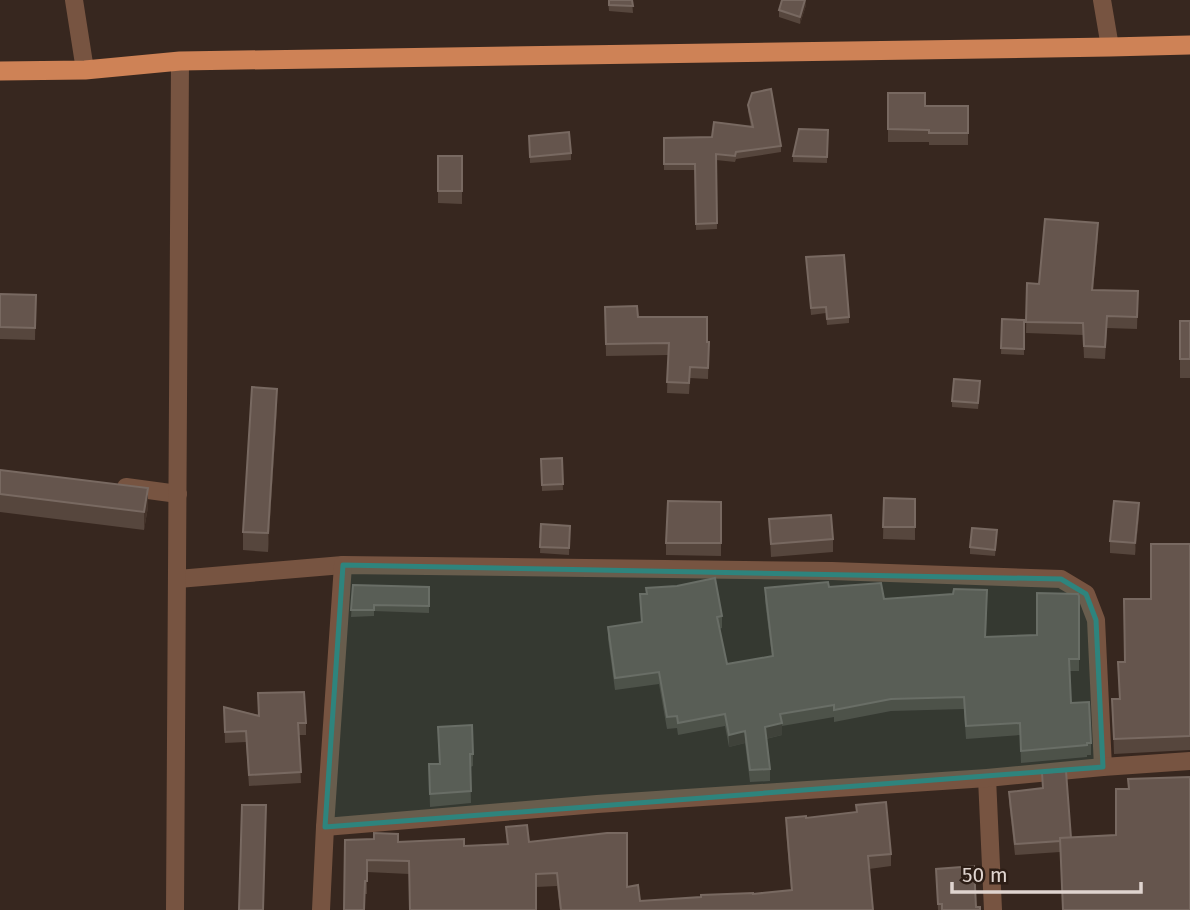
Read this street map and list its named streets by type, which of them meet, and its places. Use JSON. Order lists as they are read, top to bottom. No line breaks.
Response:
{"scale_bar":"50 m"}
